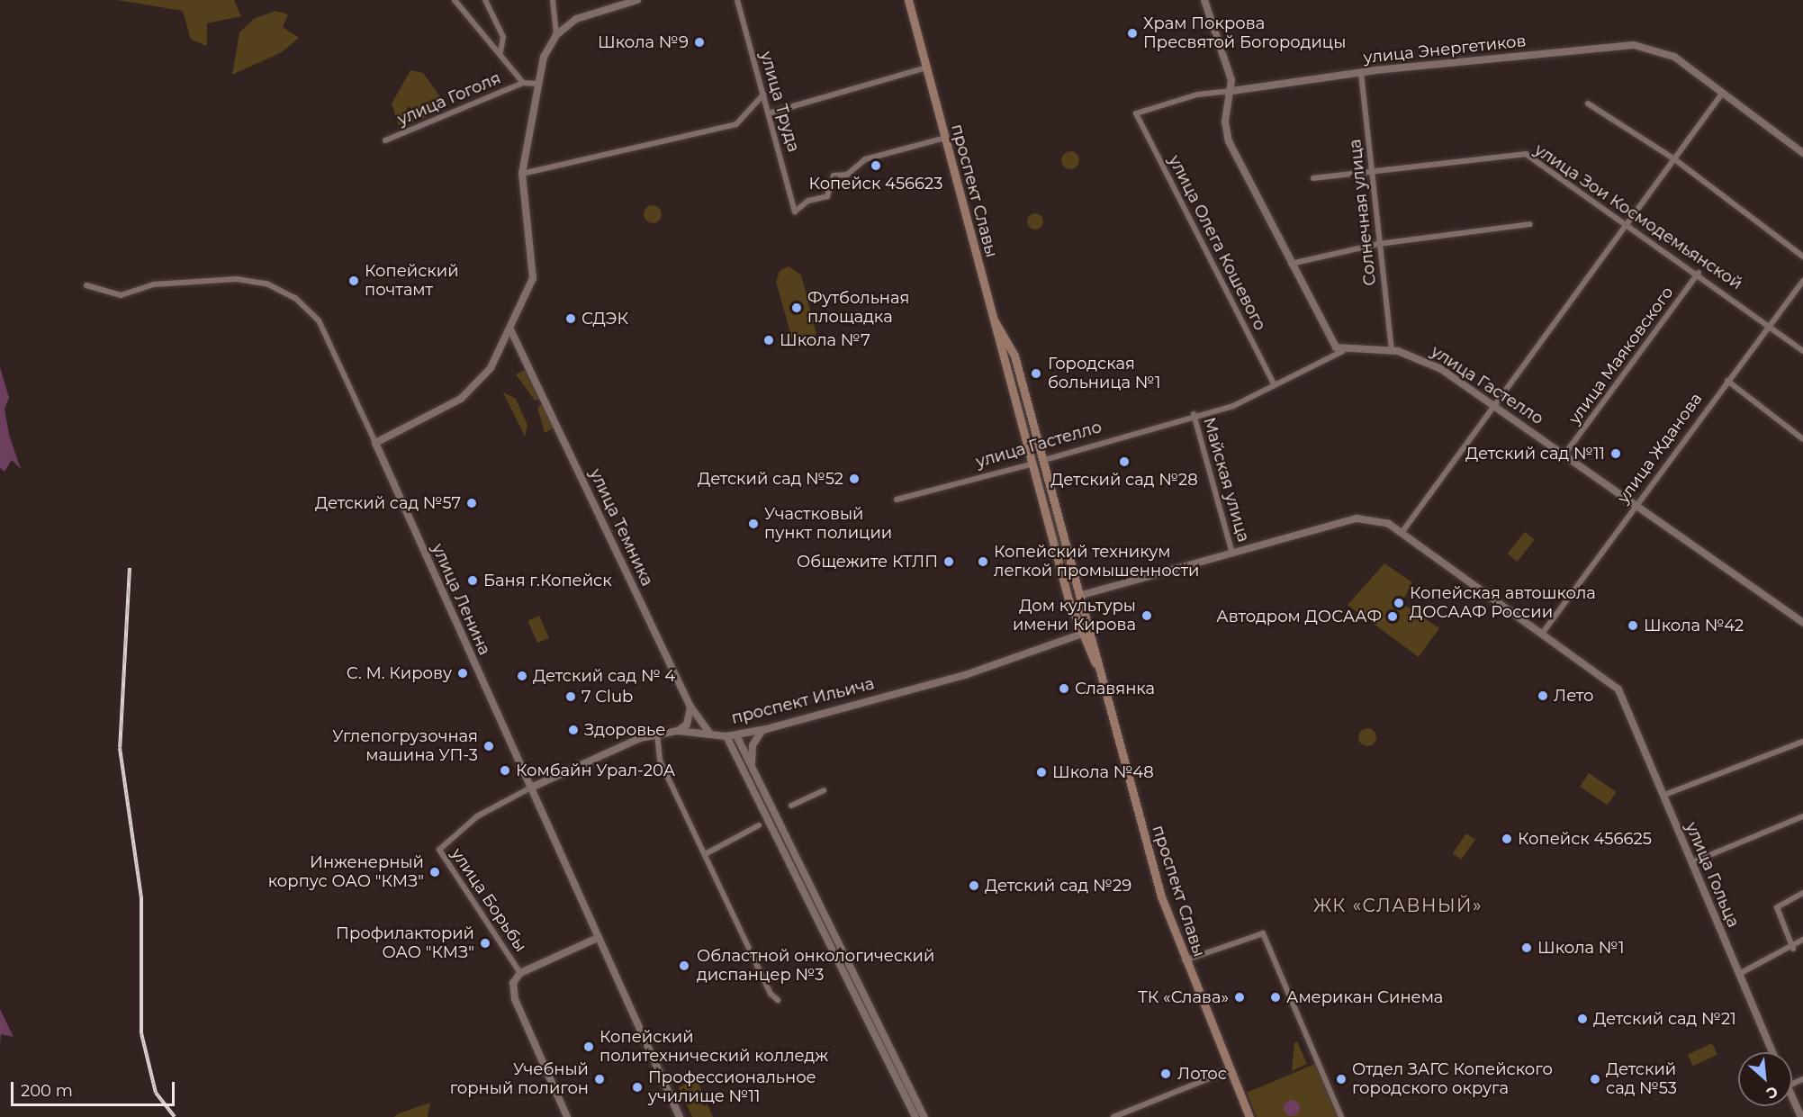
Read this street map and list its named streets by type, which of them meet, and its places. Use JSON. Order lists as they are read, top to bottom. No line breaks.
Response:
{"streets":{"main road":["проспект Славы","улица Гастелло","проспект Ильича"],"street":["улица Энергетиков","улица Гоголя","улица Труда","Солнечная улица","улица Зои Космодемьянской","улица Олега Кошевого","улица Маяковского","улица Жданова","Майская улица","улица Темника","улица Ленина","улица Гольца","улица Борьбы"]},"crossings":[["улица Энергетиков","Солнечная улица"],["улица Энергетиков","улица Олега Кошевого"],["улица Труда","проспект Славы"],["проспект Славы","улица Гастелло"],["проспект Славы","проспект Ильича"],["проспект Славы","улица Гольца"],["Солнечная улица","улица Зои Космодемьянской"],["Солнечная улица","улица Гастелло"],["улица Зои Космодемьянской","улица Маяковского"],["улица Зои Космодемьянской","улица Жданова"],["улица Олега Кошевого","улица Гастелло"],["улица Маяковского","улица Гастелло"],["улица Гастелло","улица Жданова"],["улица Гастелло","Майская улица"],["улица Жданова","улица Гольца"],["Майская улица","улица Гольца"],["улица Темника","проспект Ильича"],["улица Ленина","проспект Ильича"],["проспект Ильича","улица Борьбы"]],"districts":["ЖК «СЛАВНЫЙ»"],"places":["Храм Покрова Пресвятой Богородицы","Школа №9","Копейск 456623","Копейский почтамт","Футбольная площадка","СДЭК","Школа №7","Городская больница №1","Детский сад №11","Детский сад №28","Детский сад №52","Детский сад №57","Участковый пункт полиции","Общежите КТЛП","Копейский техникум легкой промышенности","Баня г.Копейск","Копейская автошкола ДОСААФ России","Дом культуры имени Кирова","Автодром ДОСААФ","Школа №42","С. М. Кирову","Детский сад № 4","Славянка","Лето","7 Club","Здоровье","Углепогрузочная машина УП-3","Комбайн Урал-20А","Школа №48","Копейск 456625","Инженерный корпус ОАО \"КМЗ\"","Детский сад №29","Профилакторий ОАО \"КМЗ\"","Школа №1","Областной онкологический диспанцер №3","ТК «Слава»","Американ Синема","Детский сад №21","Копейский политехнический колледж","Лотос","Учебный горный полигон","Отдел ЗАГС Копейского городского округа","Детский сад №53","Профессиональное училище №11"],"scale_bar":"200 m","north":"bottom right"}
